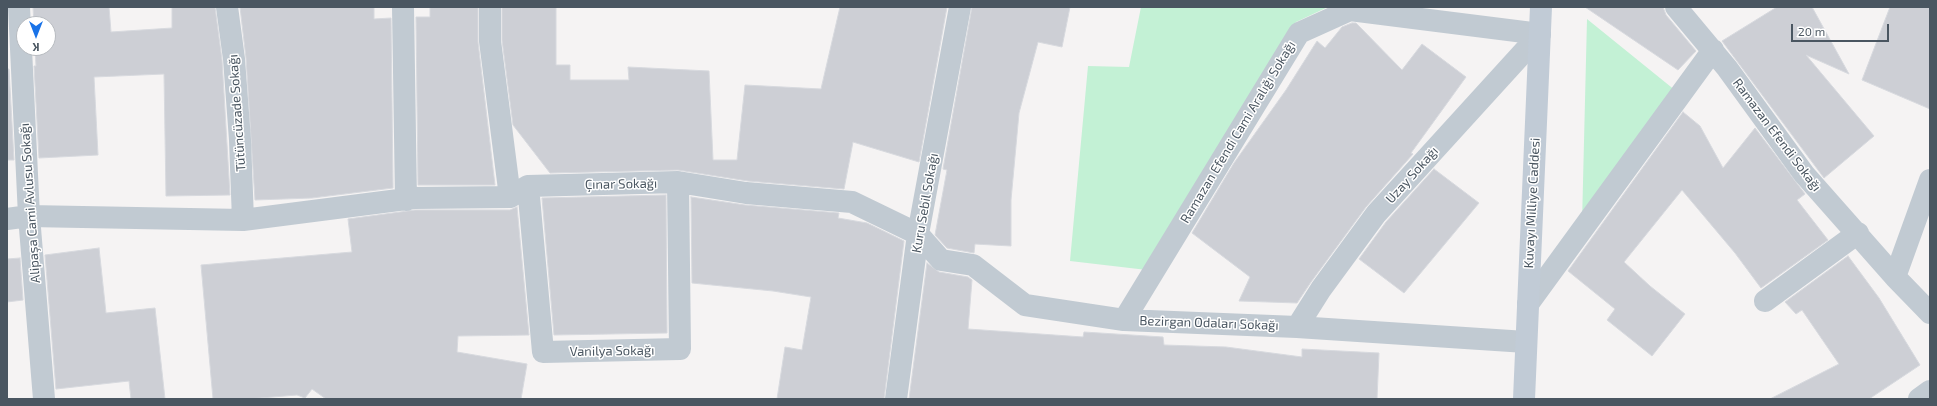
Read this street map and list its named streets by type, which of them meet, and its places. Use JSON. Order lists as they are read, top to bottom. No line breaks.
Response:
{"streets":{"street":["Tütüncüzade Sokağı","Ramazan Efendi Cami Aralığı Sokağı","Ramazan Efendi Sokağı","Uzay Sokağı","Çınar Sokağı","Alipaşa Cami Avlusu Sokağı","Kuru Sebil Sokağı","Kuvayı Milliye Caddesi","Bezirgan Odaları Sokağı","Vanilya Sokağı"]},"crossings":[["Tütüncüzade Sokağı","Çınar Sokağı"],["Ramazan Efendi Cami Aralığı Sokağı","Uzay Sokağı"],["Ramazan Efendi Cami Aralığı Sokağı","Kuvayı Milliye Caddesi"],["Ramazan Efendi Cami Aralığı Sokağı","Bezirgan Odaları Sokağı"],["Uzay Sokağı","Kuvayı Milliye Caddesi"],["Uzay Sokağı","Bezirgan Odaları Sokağı"],["Çınar Sokağı","Alipaşa Cami Avlusu Sokağı"],["Çınar Sokağı","Kuru Sebil Sokağı"],["Çınar Sokağı","Bezirgan Odaları Sokağı"],["Çınar Sokağı","Vanilya Sokağı"],["Kuru Sebil Sokağı","Bezirgan Odaları Sokağı"],["Kuvayı Milliye Caddesi","Bezirgan Odaları Sokağı"]],"scale_bar":"20 m","north":"bottom"}
